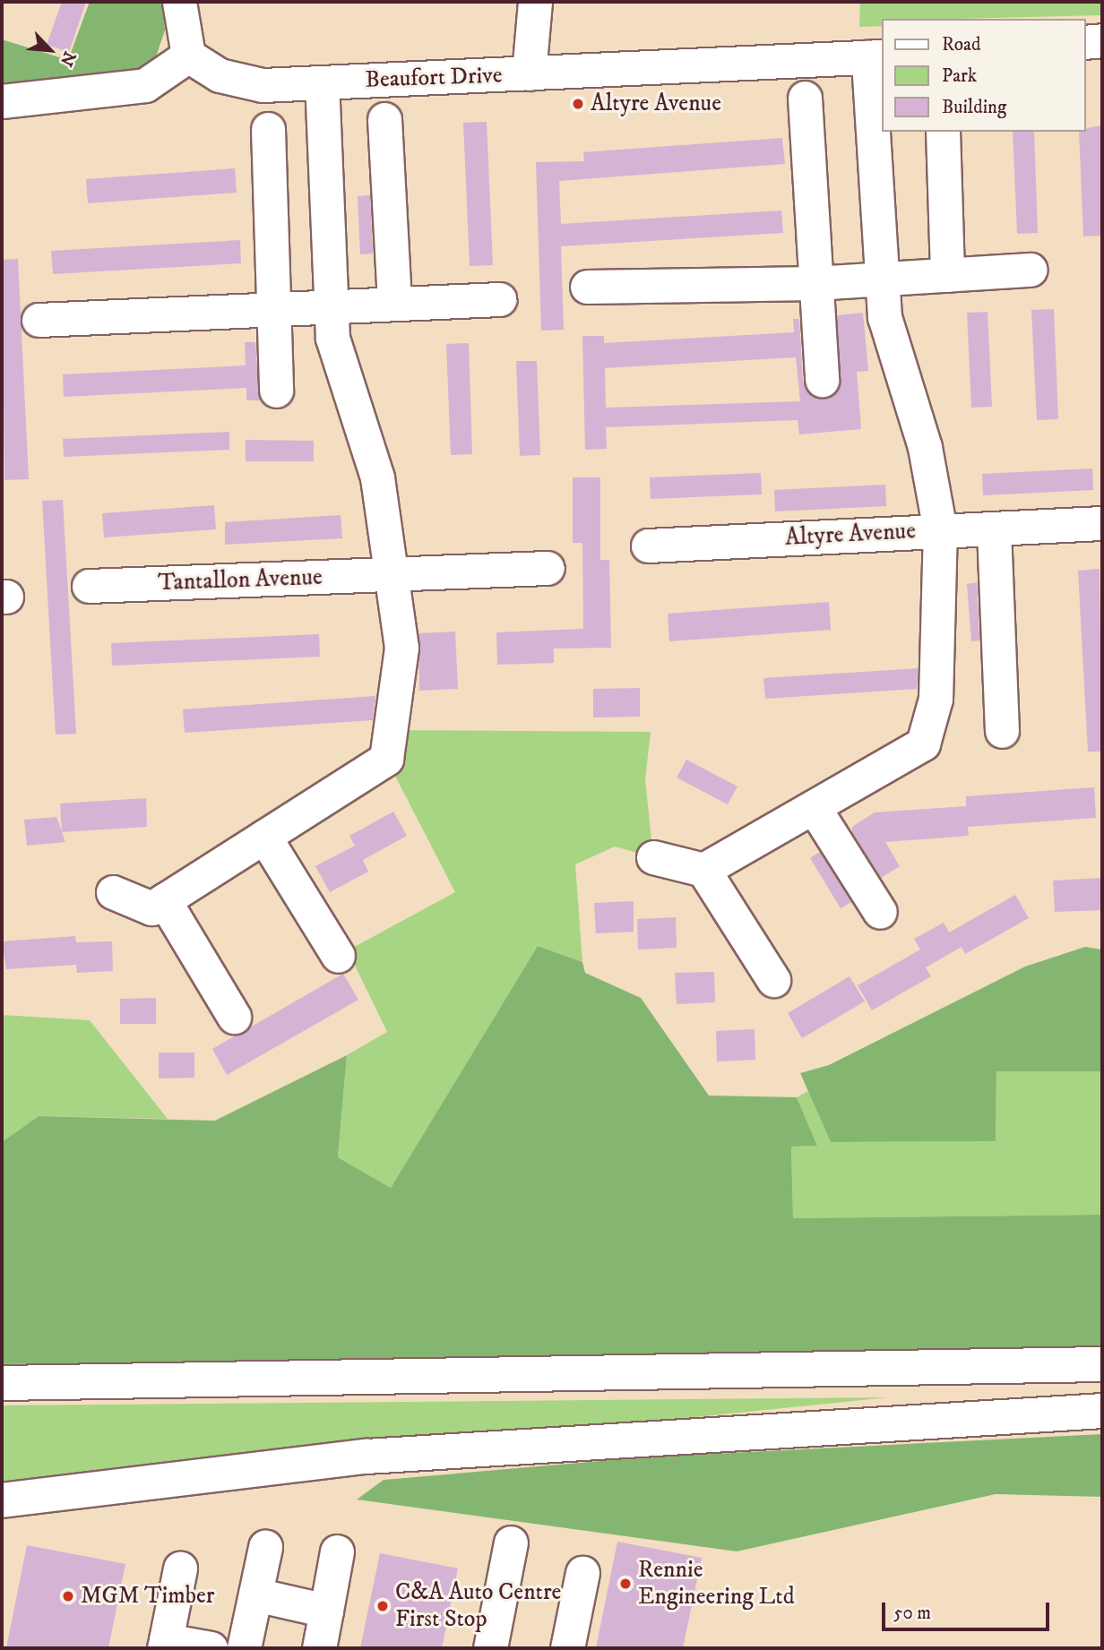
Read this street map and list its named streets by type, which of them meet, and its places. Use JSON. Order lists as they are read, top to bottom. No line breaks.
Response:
{"streets":{"street":["Beaufort Drive","Altyre Avenue","Tantallon Avenue"]},"crossings":[["Beaufort Drive","Altyre Avenue"]],"places":["Altyre Avenue","Rennie Engineering Ltd","MGM Timber","C&A Auto Centre First Stop"],"legend":["Road","Park","Building"],"scale_bar":"50 m","north":"bottom right"}
